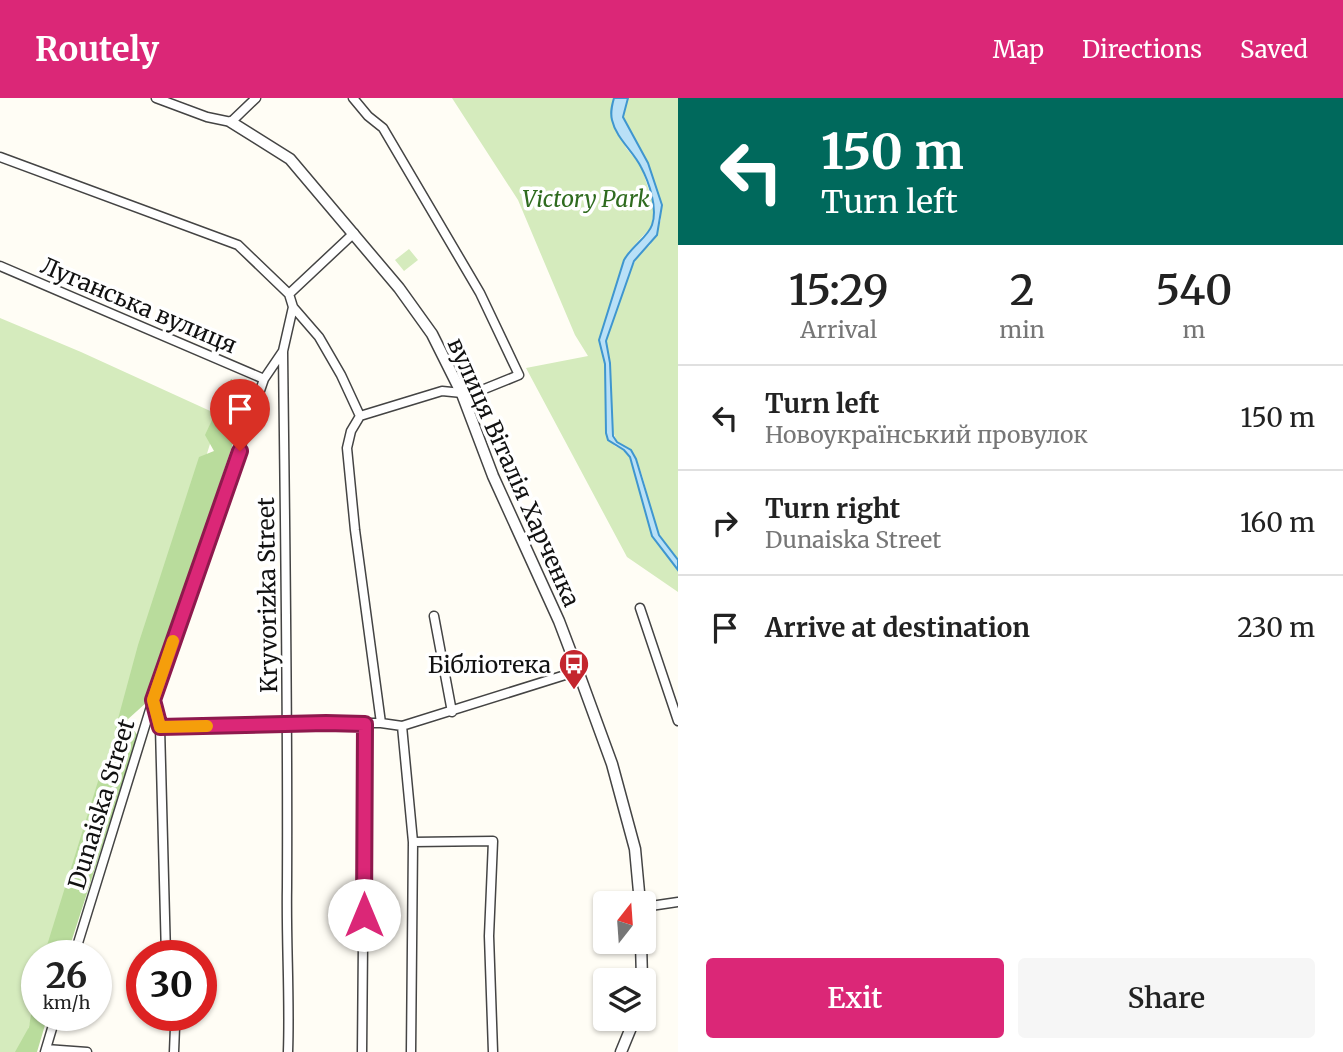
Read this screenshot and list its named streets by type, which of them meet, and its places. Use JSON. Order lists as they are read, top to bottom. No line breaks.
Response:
{"streets":{"street":["Луганська вулиця","вулиця Віталія Харченка","Kryvorizka Street","Dunaiska Street"]},"crossings":[["Луганська вулиця","Dunaiska Street"],["Kryvorizka Street","Dunaiska Street"]],"parks":["Victory Park"],"places":{"bus stop":["Бібліотека"]},"north":"top","page":{"header":"Routely","nav":["Map","Directions","Saved"],"turn":["150 m","Turn left"],"eta":["15:29","Arrival","2","min","540","m"],"list":[{"name":"Turn left","note":"Новоукраїнський провулок","value":"150 m"},{"name":"Turn right","note":"Dunaiska Street","value":"160 m"},{"name":"Arrive at destination","value":"230 m"}],"speed":"26 km/h","limit":"30","buttons":["Exit","Share"]}}
